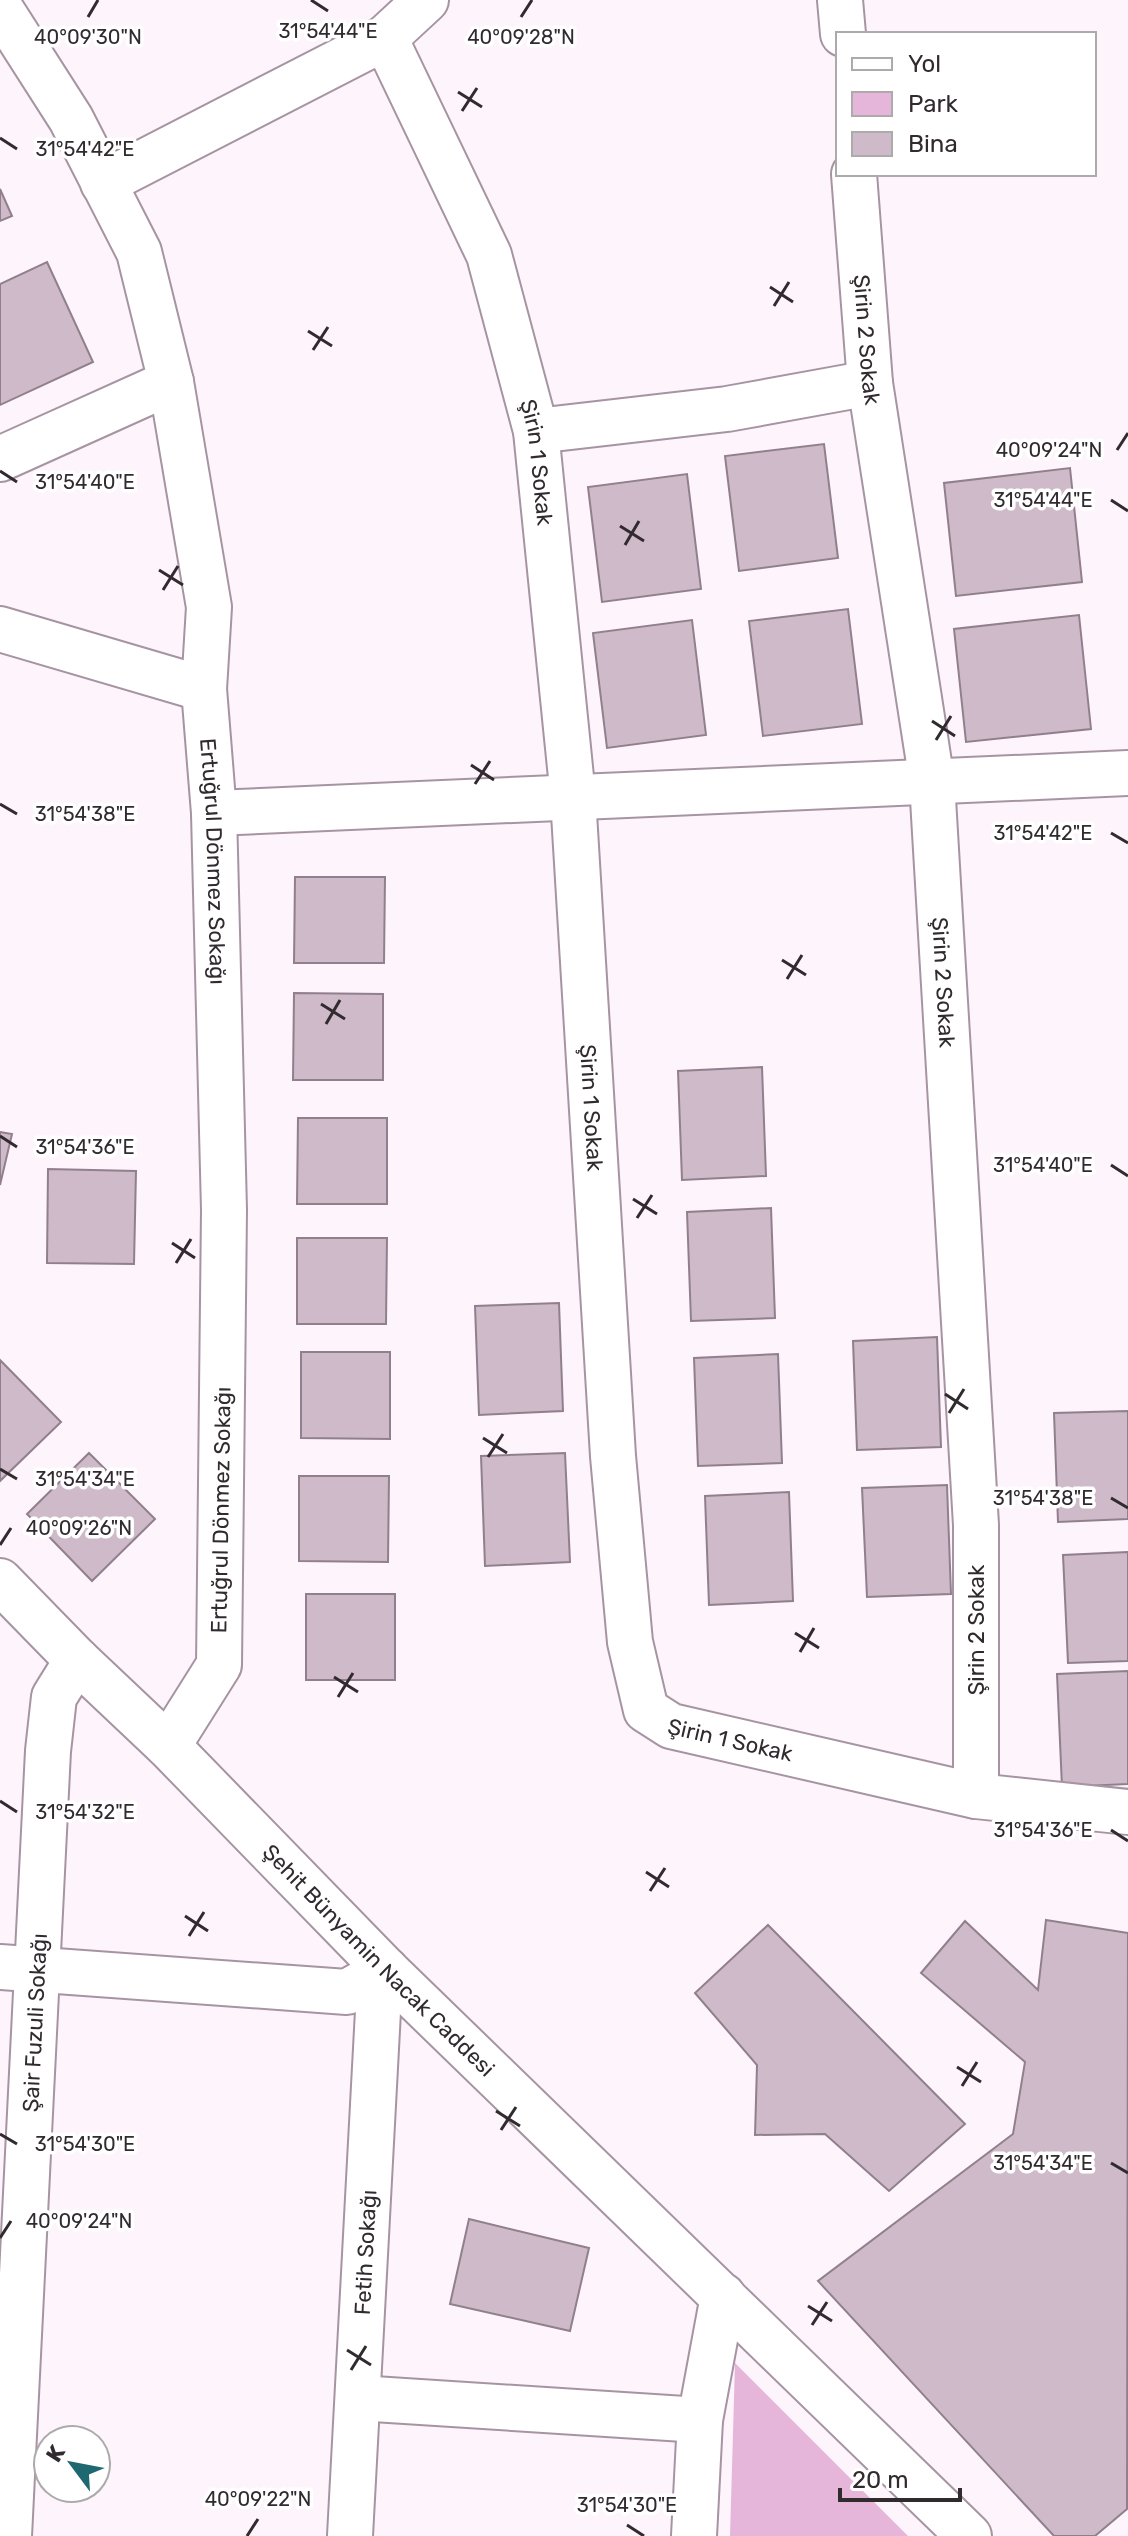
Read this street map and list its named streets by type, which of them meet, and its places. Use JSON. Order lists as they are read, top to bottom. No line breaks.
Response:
{"streets":{"street":["Şirin 2 Sokak","Şirin 1 Sokak","Ertuğrul Dönmez Sokağı","Şehit Bünyamin Nacak Caddesi","Şair Fuzuli Sokağı","Fetih Sokağı"]},"crossings":[["Şirin 2 Sokak","Şirin 1 Sokak"],["Ertuğrul Dönmez Sokağı","Şehit Bünyamin Nacak Caddesi"],["Şehit Bünyamin Nacak Caddesi","Şair Fuzuli Sokağı"],["Şehit Bünyamin Nacak Caddesi","Fetih Sokağı"]],"legend":["Yol","Park","Bina"],"scale_bar":"20 m","north":"top left","coordinates":["31°54'44\"E","40°09'30\"N","40°09'28\"N","31°54'42\"E","40°09'24\"N","31°54'40\"E","31°54'38\"E","31°54'36\"E","31°54'34\"E","40°09'26\"N","31°54'32\"E","31°54'30\"E","40°09'22\"N"]}
